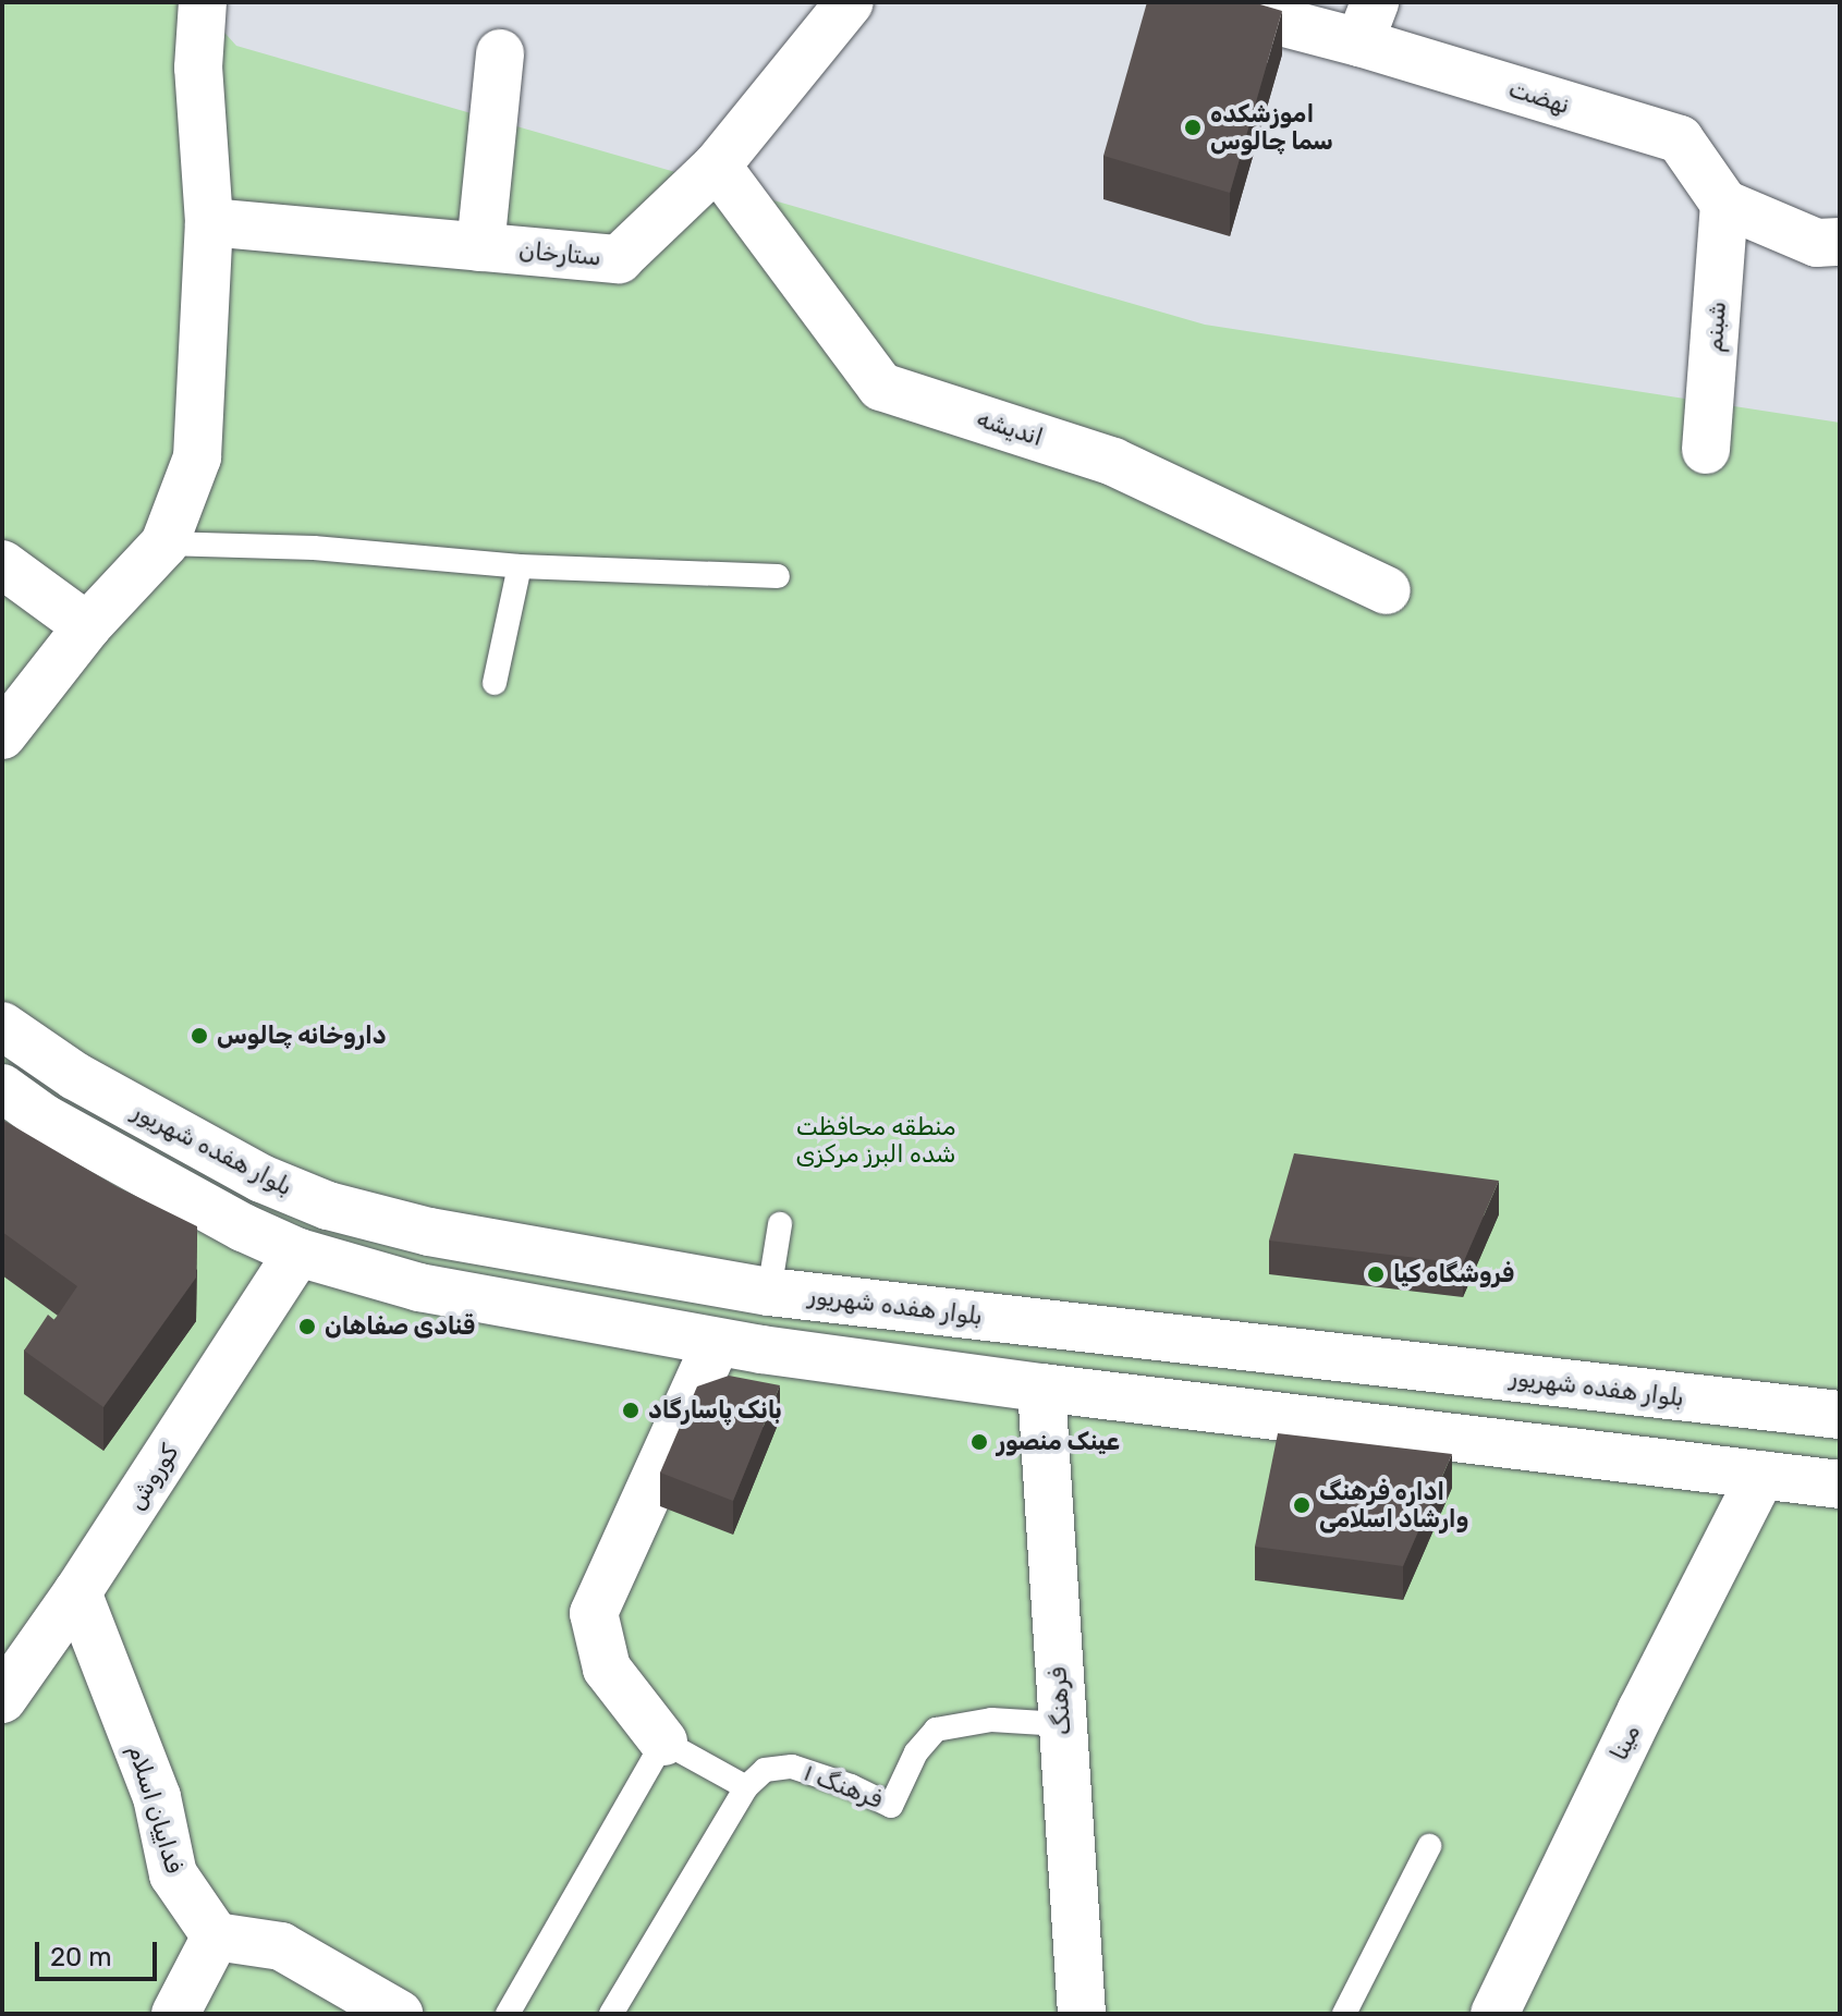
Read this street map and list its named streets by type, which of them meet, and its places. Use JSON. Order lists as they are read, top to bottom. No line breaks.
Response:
{"streets":{"street":["نهضت","ستارخان","شبنم","اندیشه","بلوار هفده شهریور","کوروش","فرهنگ","مینا","فداییان اسلام"],"lane":["فرهنگ ۱"]},"crossings":[["نهضت","شبنم"],["ستارخان","اندیشه"],["کوروش","فداییان اسلام"],["فرهنگ","فرهنگ ۱"]],"parks":["منطقه محافظت شده البرز مرکزی"],"places":["اموزشکده سما چالوس","داروخانه چالوس","فروشگاه کیا","قنادی صفاهان","بانک پاسارگاد","عینک منصور","اداره فرهنگ وارشاد اسلامی"],"scale_bar":"20 m"}
